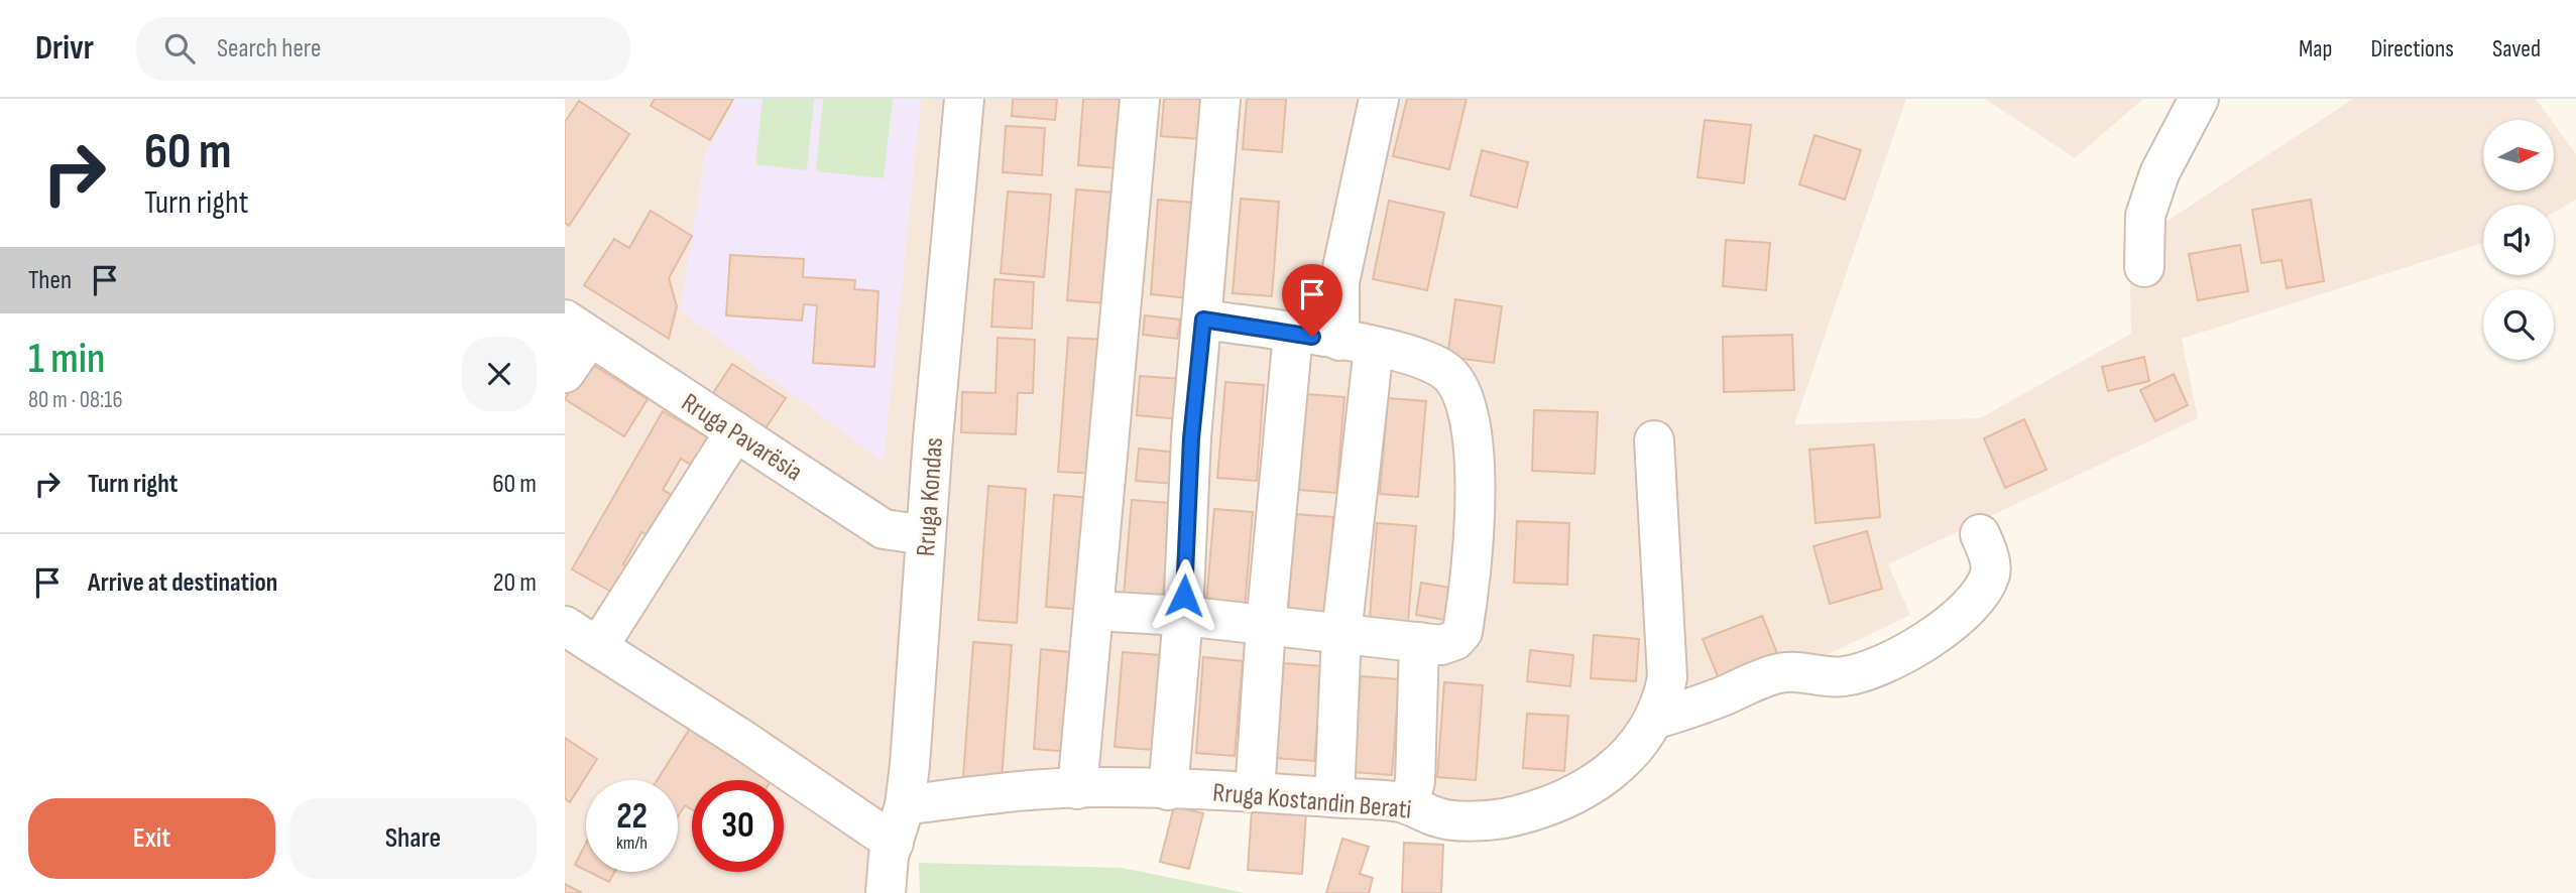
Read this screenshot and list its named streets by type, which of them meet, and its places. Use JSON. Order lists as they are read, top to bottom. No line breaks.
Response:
{"streets":{"street":["Rruga Pavarësia","Rruga Kondas","Rruga Kostandin Berati"]},"crossings":[["Rruga Pavarësia","Rruga Kondas"],["Rruga Kondas","Rruga Kostandin Berati"]],"north":"right","page":{"header":"Drivr","search":"Search here","nav":["Map","Directions","Saved"],"turn":["60 m","Turn right"],"then":"Then","heading":["1 min","80 m · 08:16"],"list":[{"name":"Turn right","value":"60 m"},{"name":"Arrive at destination","value":"20 m"}],"speed":"22 km/h","limit":"30","buttons":["Exit","Share"]}}
